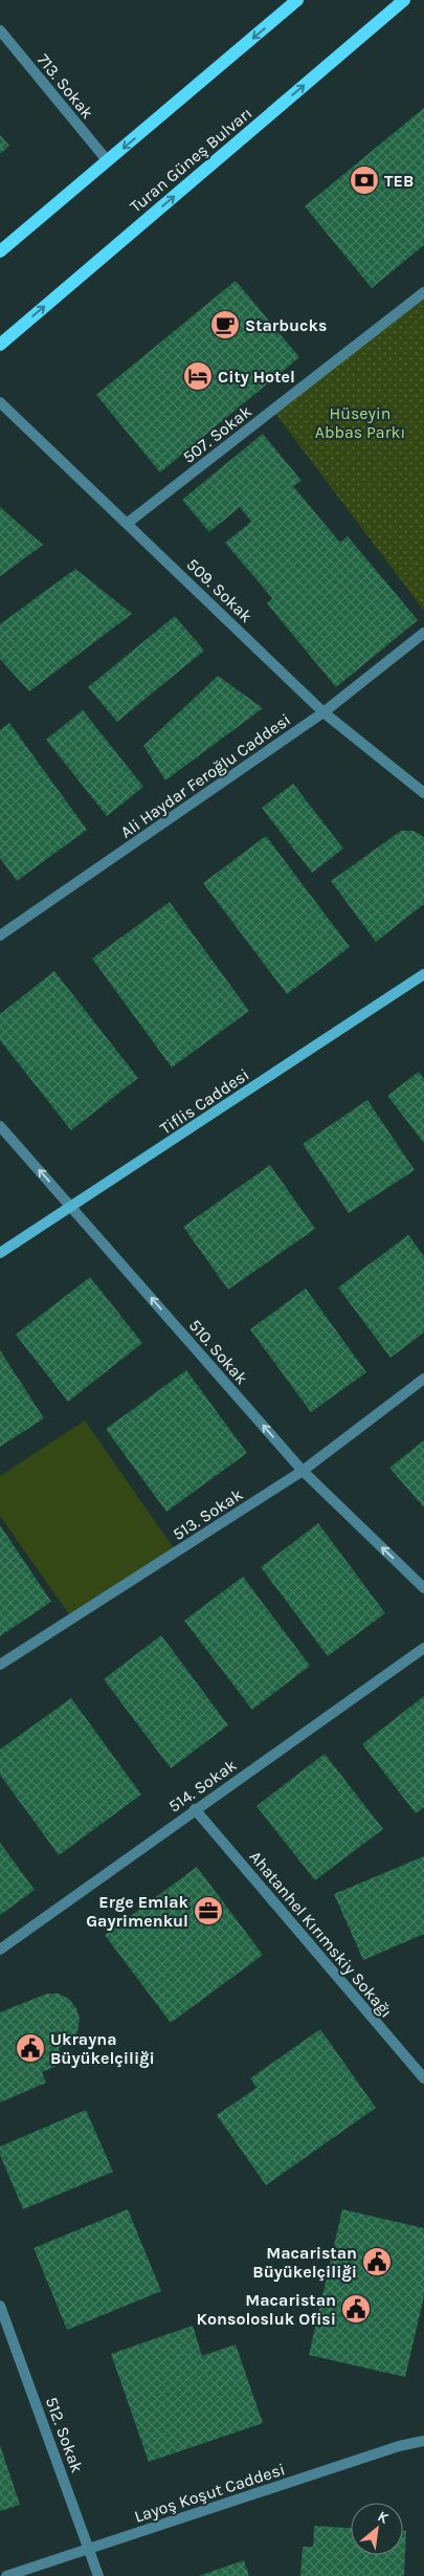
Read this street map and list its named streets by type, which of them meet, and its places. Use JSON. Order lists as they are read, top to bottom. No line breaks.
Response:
{"streets":{"main road":["Turan Güneş Bulvarı"],"street":["713. Sokak","507. Sokak","509. Sokak","Ali Haydar Feroğlu Caddesi","Tiflis Caddesi","510. Sokak","513. Sokak","514. Sokak","Ahatanhel Kırımskiy Sokağı","512. Sokak","Layoş Koşut Caddesi"]},"crossings":[["507. Sokak","509. Sokak"],["509. Sokak","Ali Haydar Feroğlu Caddesi"],["Tiflis Caddesi","510. Sokak"],["510. Sokak","513. Sokak"],["514. Sokak","Ahatanhel Kırımskiy Sokağı"],["512. Sokak","Layoş Koşut Caddesi"]],"one_way":["510. Sokak"],"parks":["Hüseyin Abbas Parkı"],"places":{"bank":["TEB"],"cafe":["Starbucks"],"hotel":["City Hotel"],"office":["Erge Emlak Gayrimenkul"],"public building":["Ukrayna Büyükelçiliği","Macaristan Büyükelçiliği","Macaristan Konsolosluk Ofisi"]},"north":"top right"}
